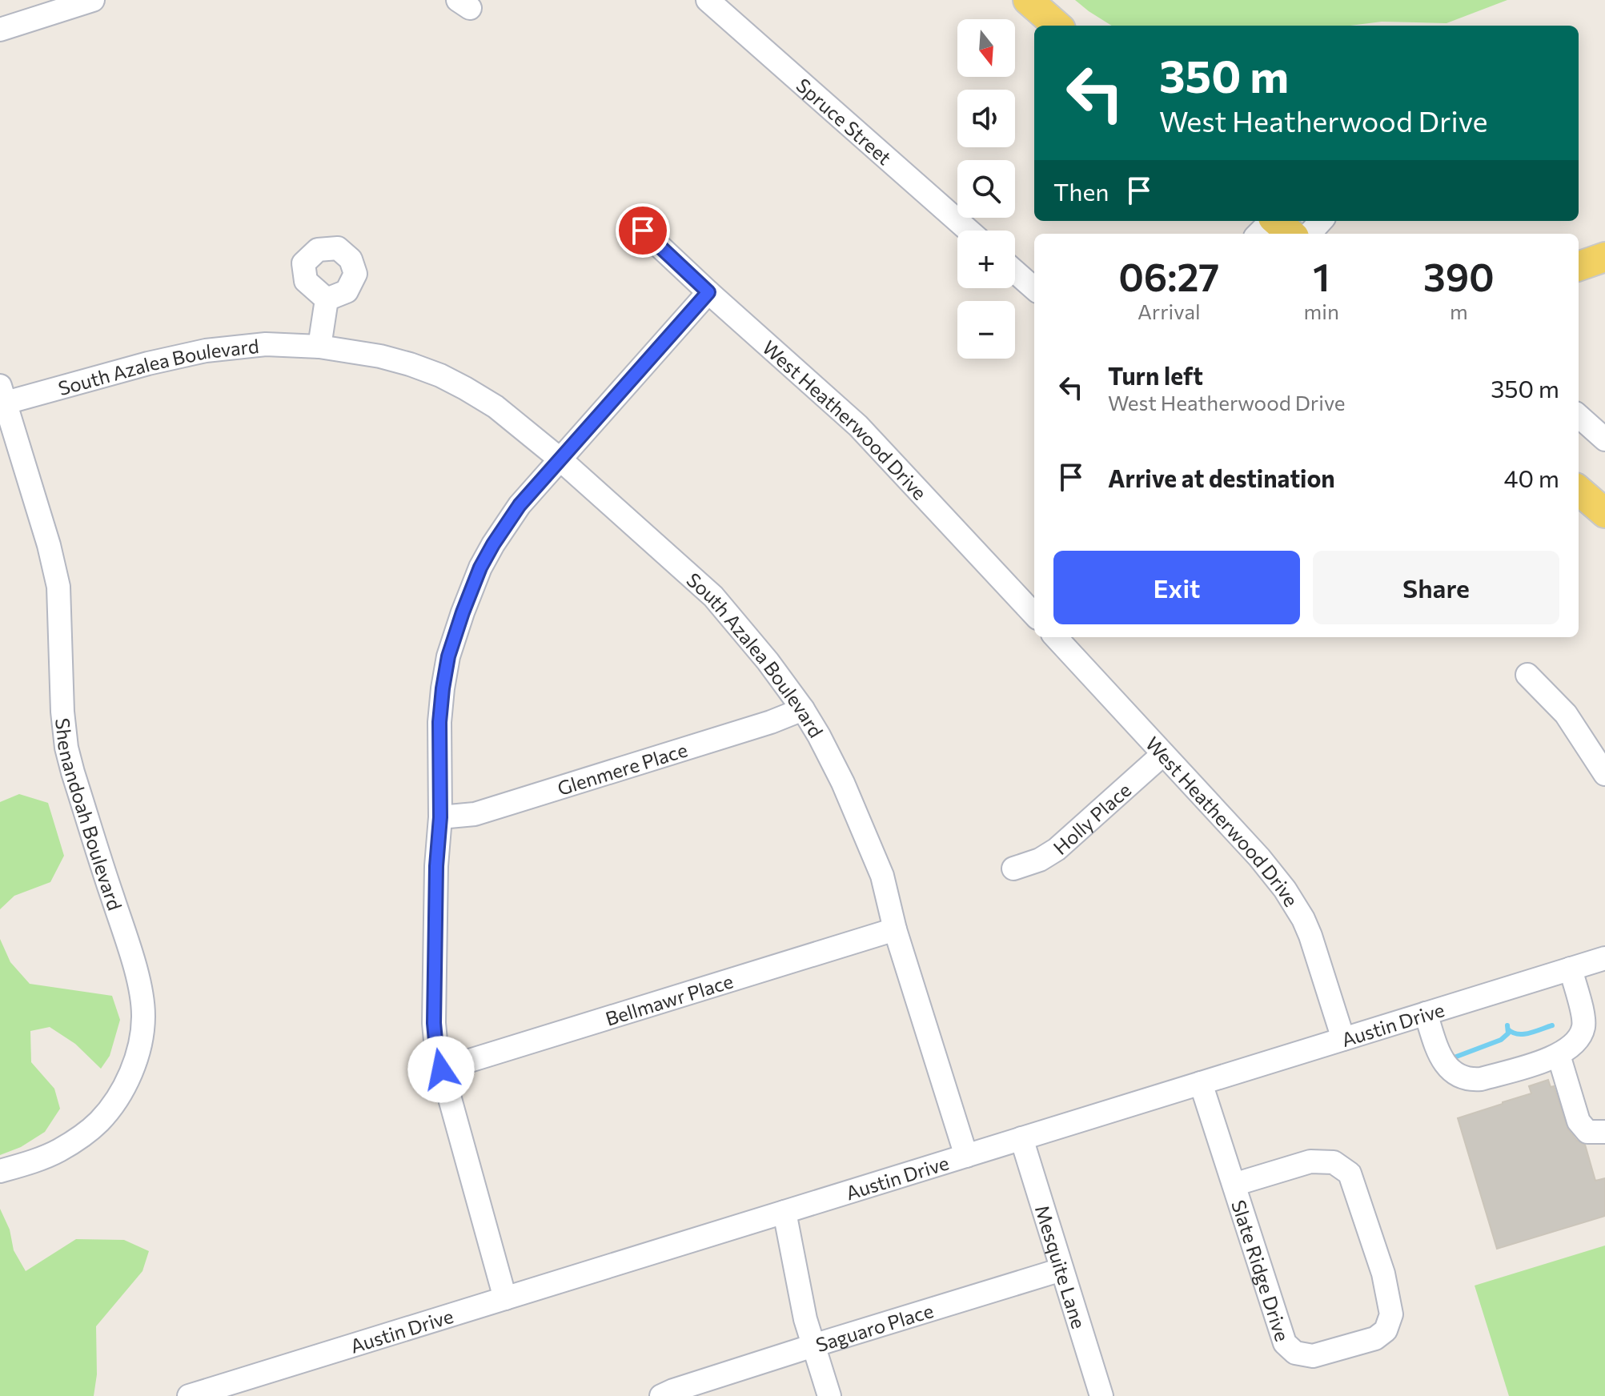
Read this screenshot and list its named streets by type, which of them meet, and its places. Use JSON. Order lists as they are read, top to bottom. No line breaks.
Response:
{"streets":{"street":["Spruce Street","South Azalea Boulevard","West Heatherwood Drive","Glenmere Place","Shenandoah Boulevard","Holly Place","Bellmawr Place","Austin Drive","Mesquite Lane","Slate Ridge Drive","Saguaro Place"]},"crossings":[["South Azalea Boulevard","Glenmere Place"],["South Azalea Boulevard","Shenandoah Boulevard"],["South Azalea Boulevard","Bellmawr Place"],["South Azalea Boulevard","Austin Drive"],["West Heatherwood Drive","Holly Place"],["West Heatherwood Drive","Austin Drive"],["Austin Drive","Mesquite Lane"],["Austin Drive","Slate Ridge Drive"],["Mesquite Lane","Saguaro Place"]],"north":"bottom","page":{"map_buttons":["+","−"],"turn":["350 m","West Heatherwood Drive"],"then":"Then","eta":["06:27","Arrival","1","min","390","m"],"list":[{"name":"Turn left","note":"West Heatherwood Drive","value":"350 m"},{"name":"Arrive at destination","value":"40 m"}],"buttons":["Exit","Share"]}}
